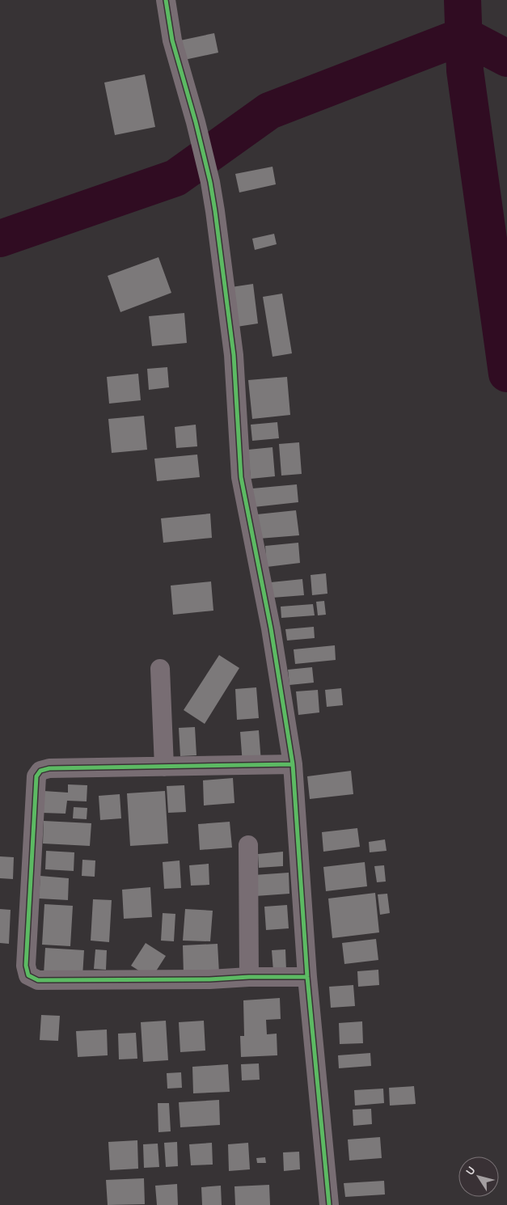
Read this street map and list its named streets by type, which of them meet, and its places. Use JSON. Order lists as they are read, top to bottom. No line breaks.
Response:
{"north":"top left"}
